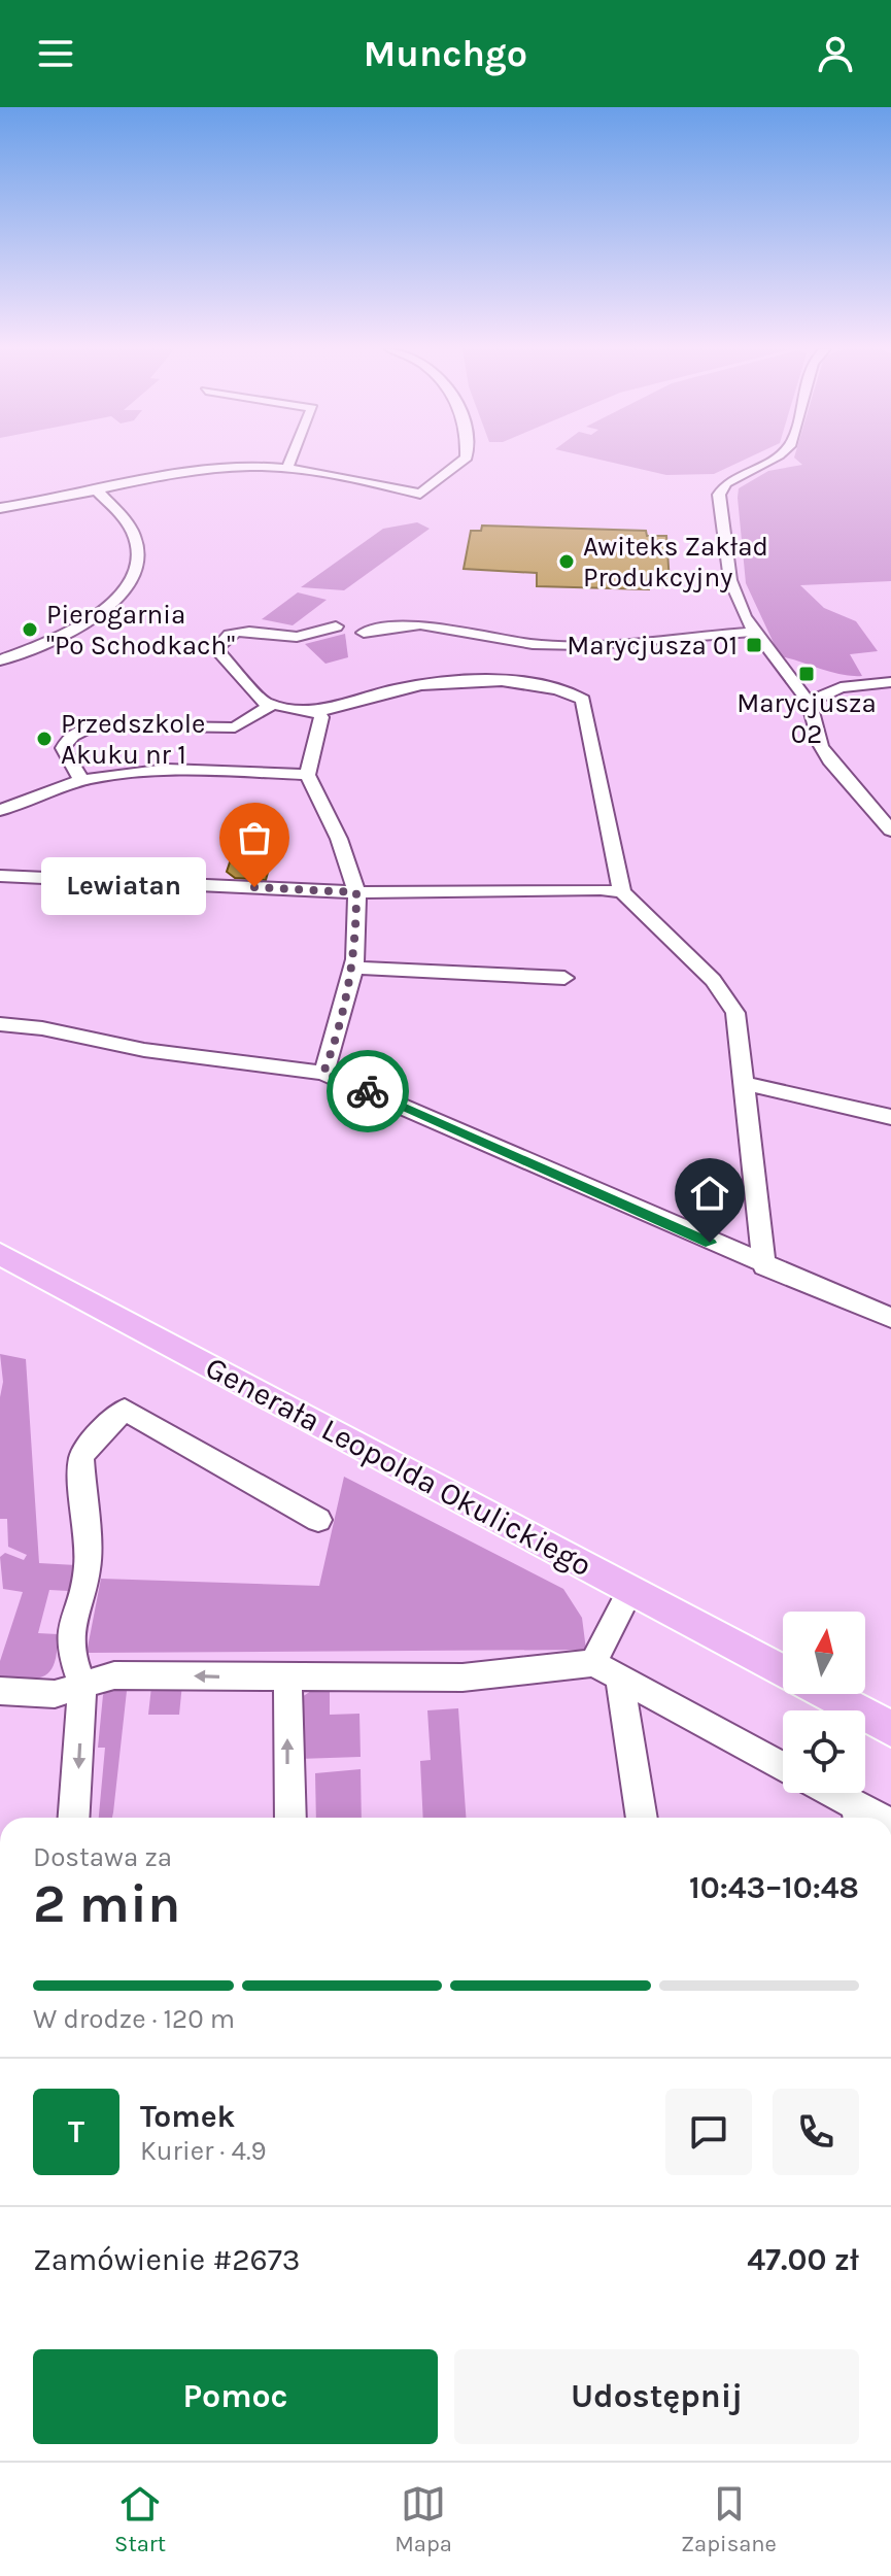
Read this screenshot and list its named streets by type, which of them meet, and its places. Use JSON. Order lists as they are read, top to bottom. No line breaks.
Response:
{"streets":{"main road":["Generała Leopolda Okulickiego"]},"places":{"other":["Awiteks Zakład Produkcyjny","Pierogarnia \"Po Schodkach\"","Przedszkole Akuku nr 1","Lewiatan"],"transit":["Marycjusza 01","Marycjusza 02"]},"north":"top","page":{"header":"Munchgo","bubble":"Lewiatan","heading":["2 min","Dostawa za","10:43–10:48"],"panel":["Tomek","Kurier · 4.9","Zamówienie #2673","47.00 zł"],"bar":"W drodze · 120 m","round":"T","buttons":["Pomoc","Udostępnij"],"tabs":["Start","Mapa","Zapisane"]}}
